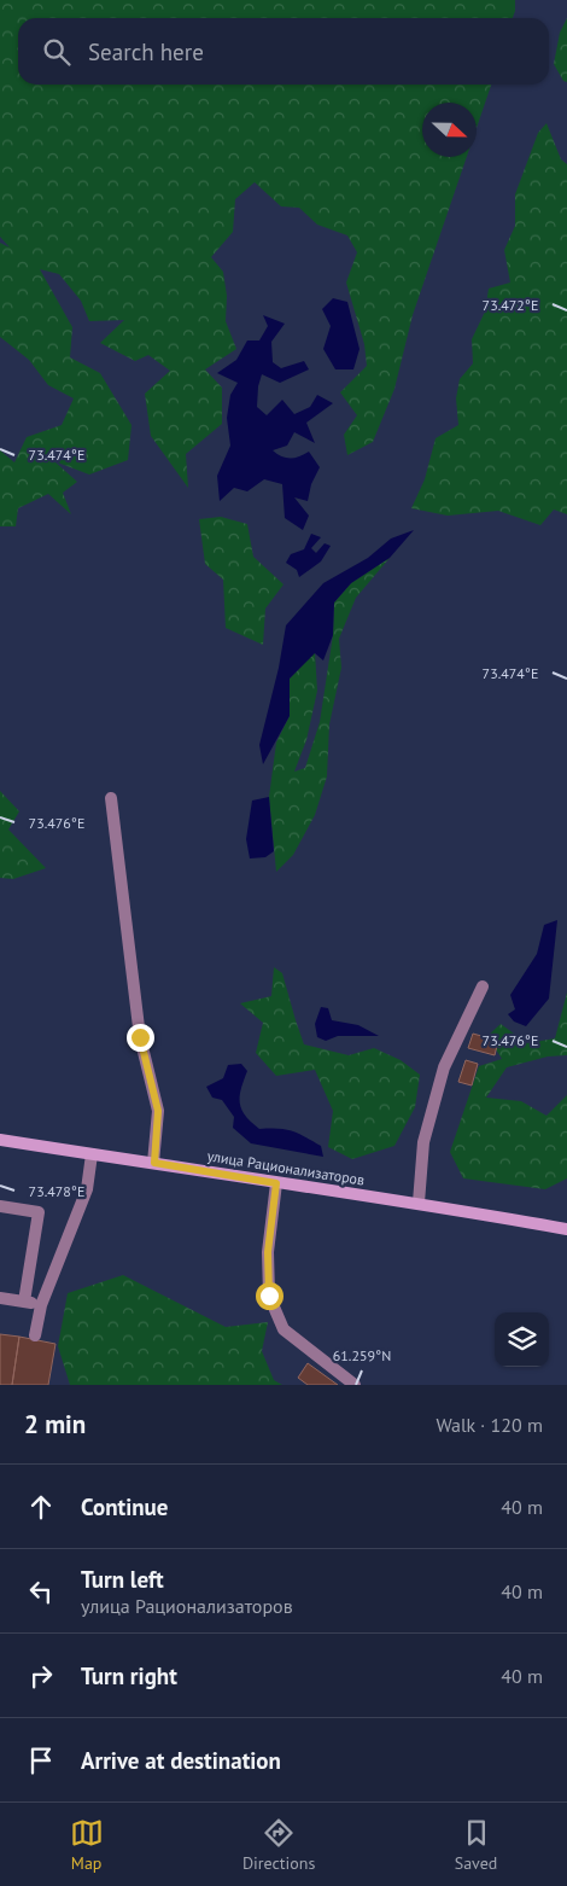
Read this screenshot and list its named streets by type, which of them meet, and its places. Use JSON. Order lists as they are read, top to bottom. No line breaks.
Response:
{"streets":{"main road":["улица Рационализаторов"]},"north":"right","page":{"search":"Search here","heading":["2 min","Walk · 120 m"],"list":[["Continue","40 m"],["Turn left","улица Рационализаторов","40 m"],["Turn right","40 m"],"Arrive at destination"],"nav":["Map","Directions","Saved"]},"coordinates":["73.472°E","73.474°E","73.476°E","73.478°E","61.259°N"]}
